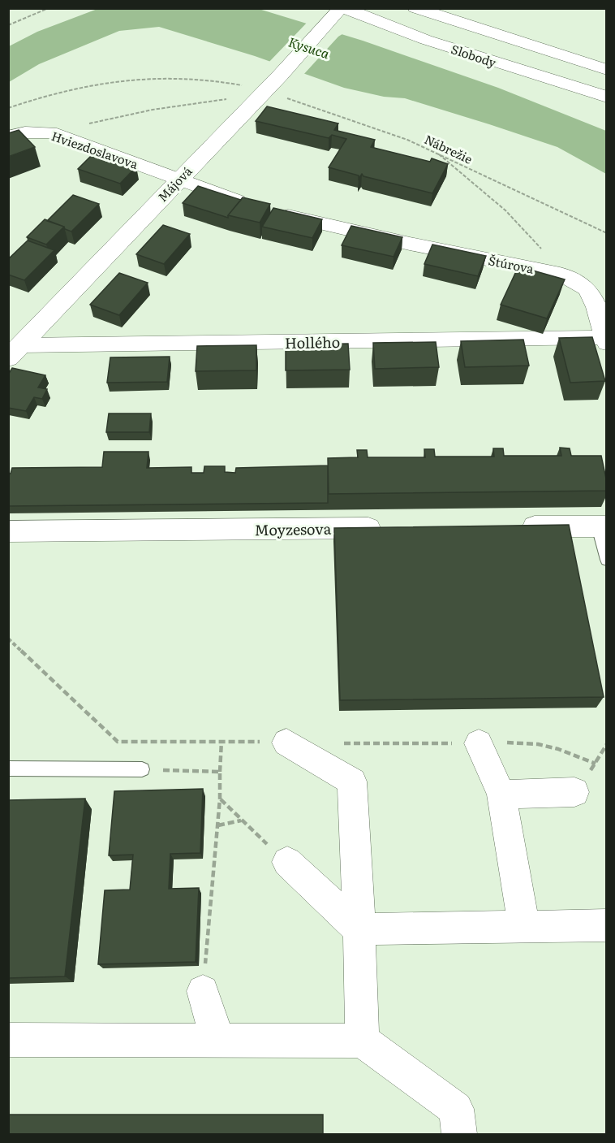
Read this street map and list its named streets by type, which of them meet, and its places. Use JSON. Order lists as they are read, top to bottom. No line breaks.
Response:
{"streets":{"main road":["Slobody","Májová"],"street":["Hviezdoslavova","Štúrova","Hollého","Moyzesova"],"path":["Nábrežie"]},"crossings":[["Slobody","Májová"],["Hviezdoslavova","Májová"],["Hviezdoslavova","Štúrova"],["Májová","Štúrova"],["Májová","Hollého"],["Štúrova","Hollého"]],"water":["Kysuca"]}
